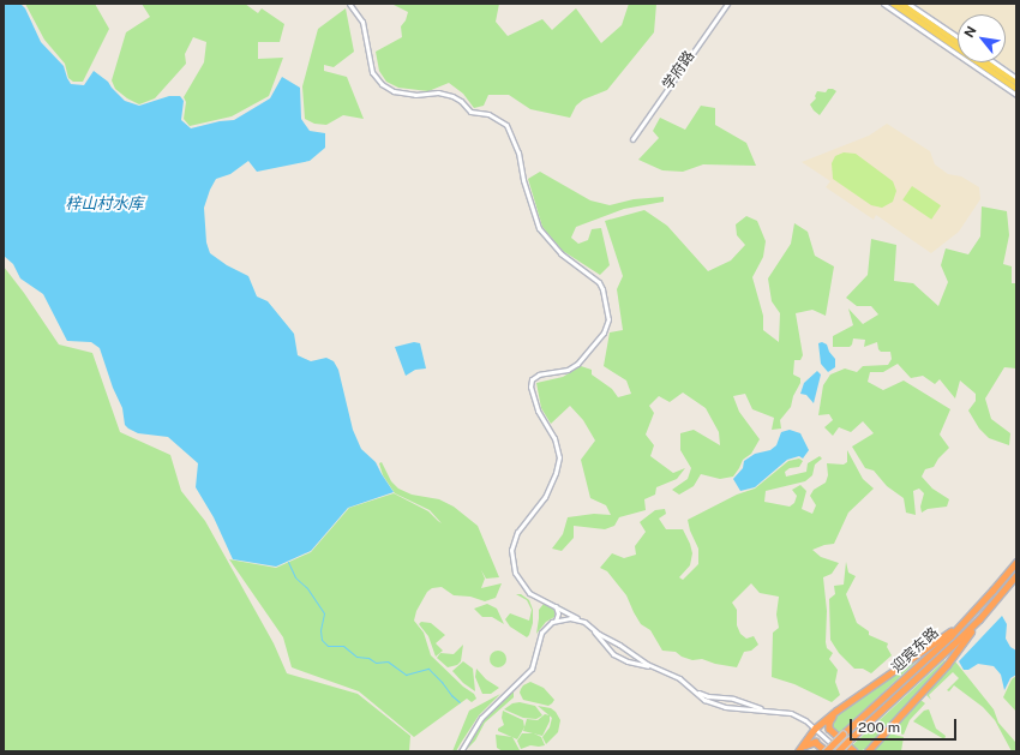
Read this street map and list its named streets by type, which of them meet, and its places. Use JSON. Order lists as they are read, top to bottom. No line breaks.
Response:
{"streets":{"highway":["迎宾东路"],"street":["学府路"]},"water":["梓山村水库"],"scale_bar":"200 m","north":"top left"}
